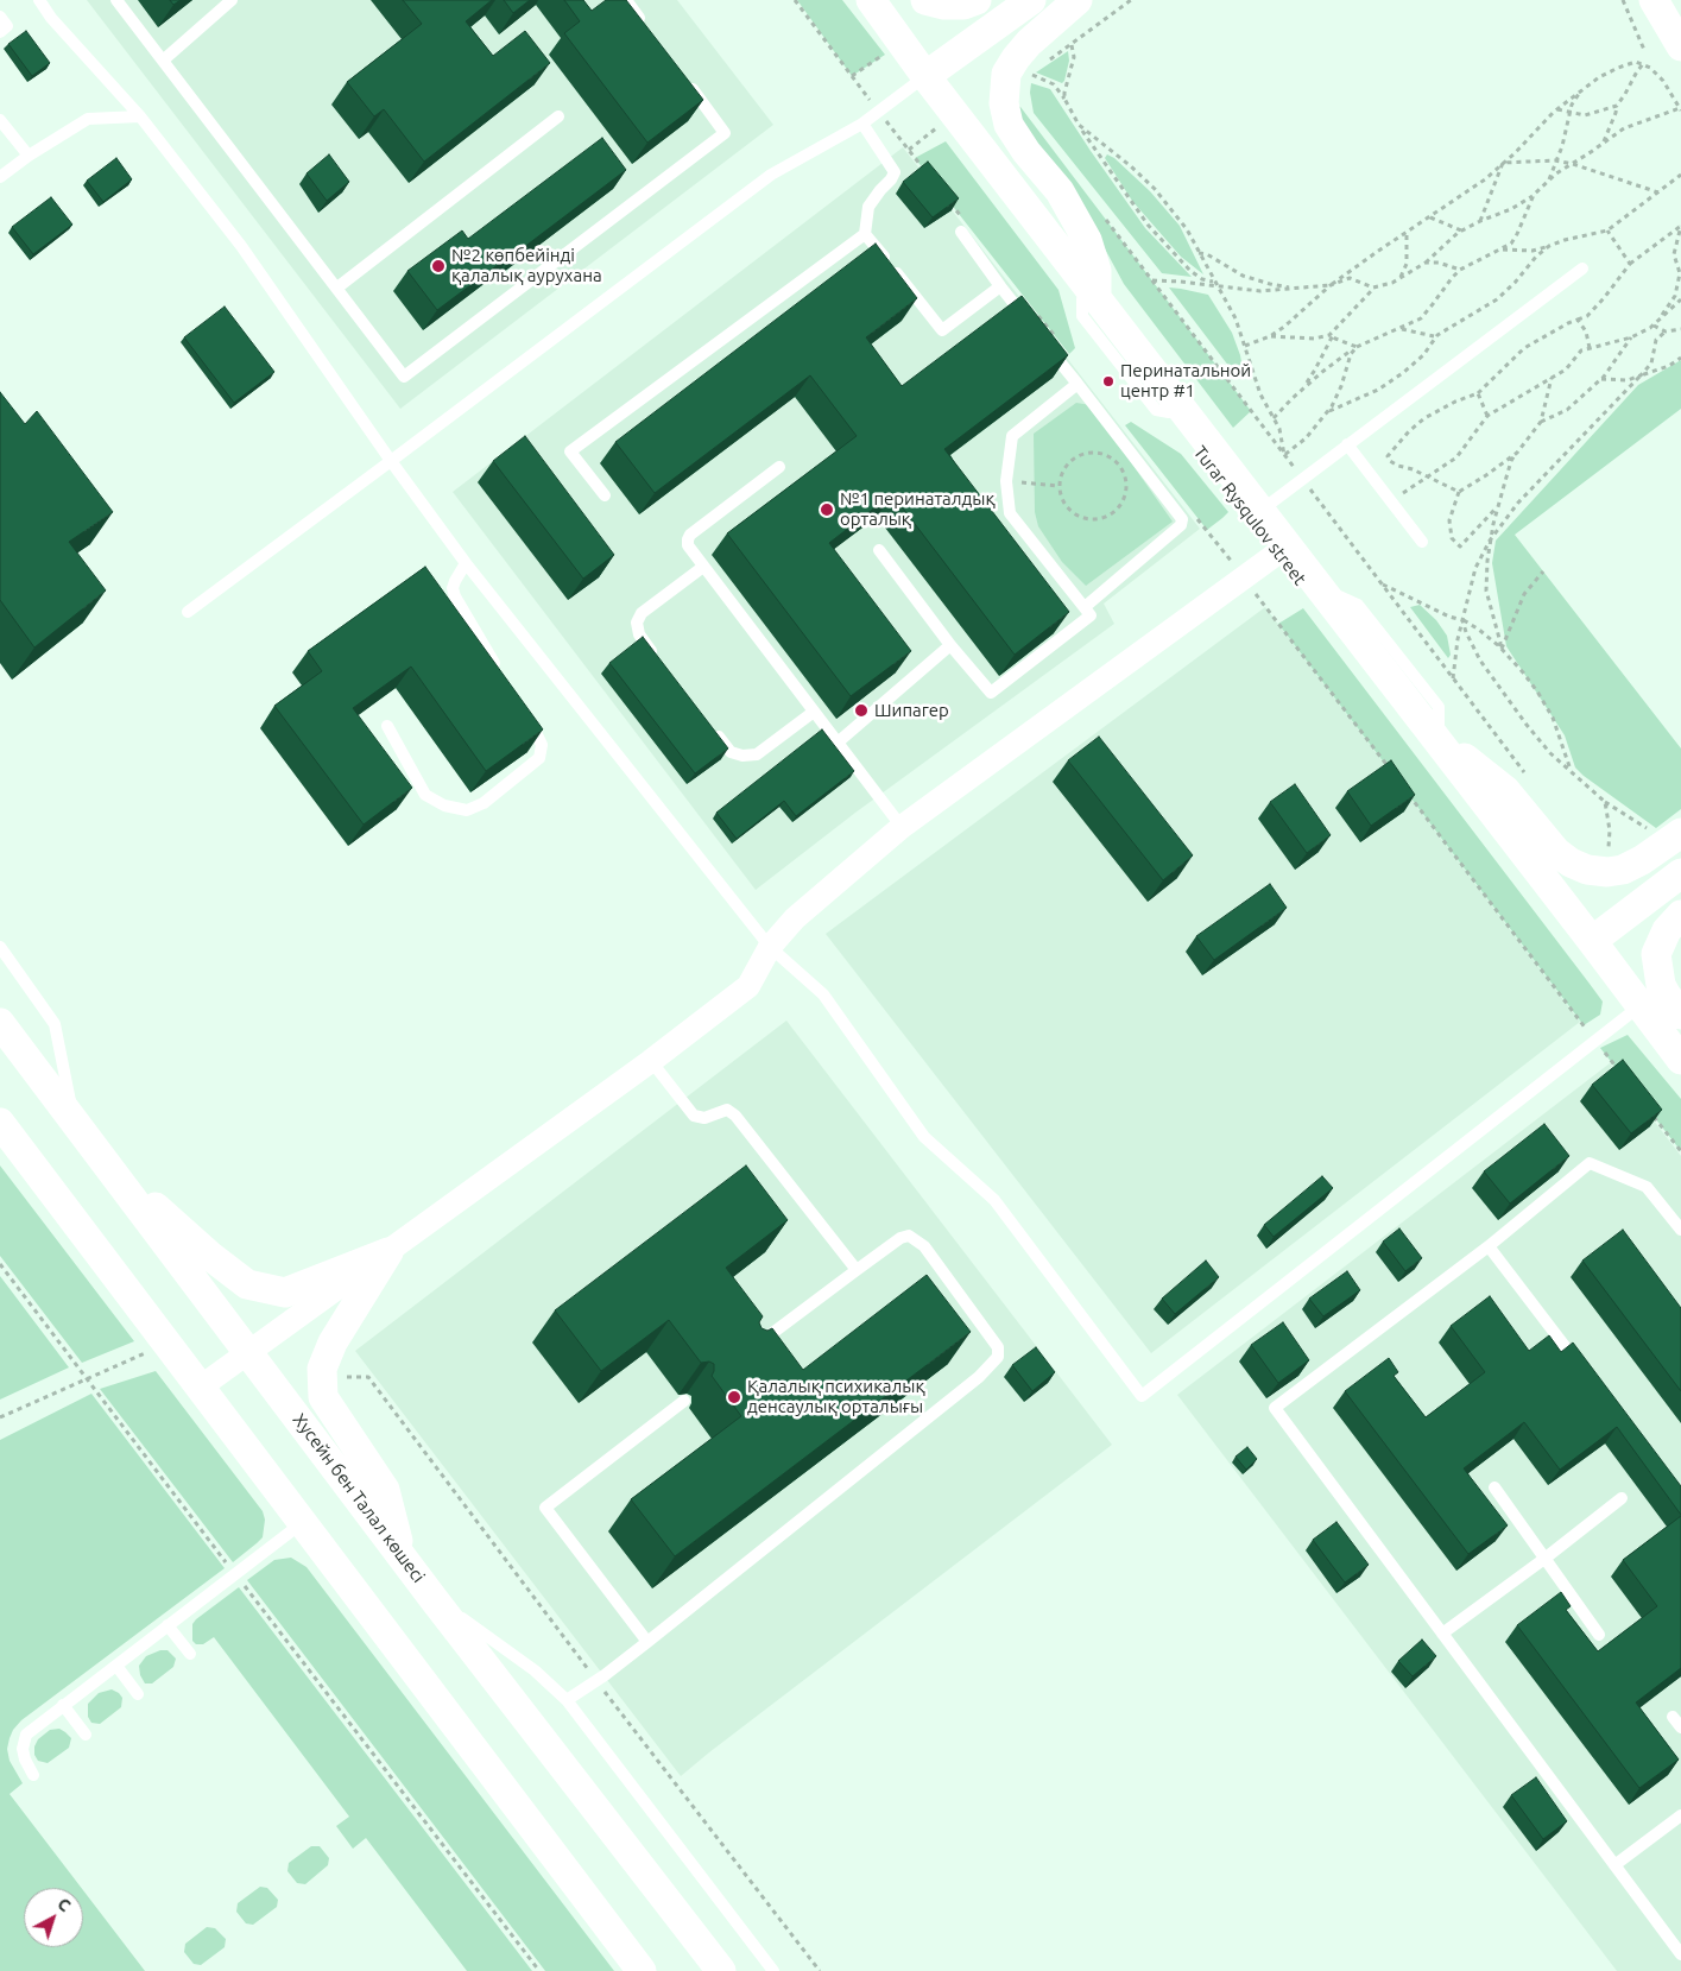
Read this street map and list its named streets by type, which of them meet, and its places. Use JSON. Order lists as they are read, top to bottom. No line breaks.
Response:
{"streets":{"street":["Turar Rysqulov street","Хусейн бен Талал көшесі"]},"places":["№2 көпбейінді қалалық аурухана","Перинатальной центр #1","№1 перинаталдық орталық","Шипагер","Қалалық психикалық денсаулық орталығы"],"north":"top right"}
